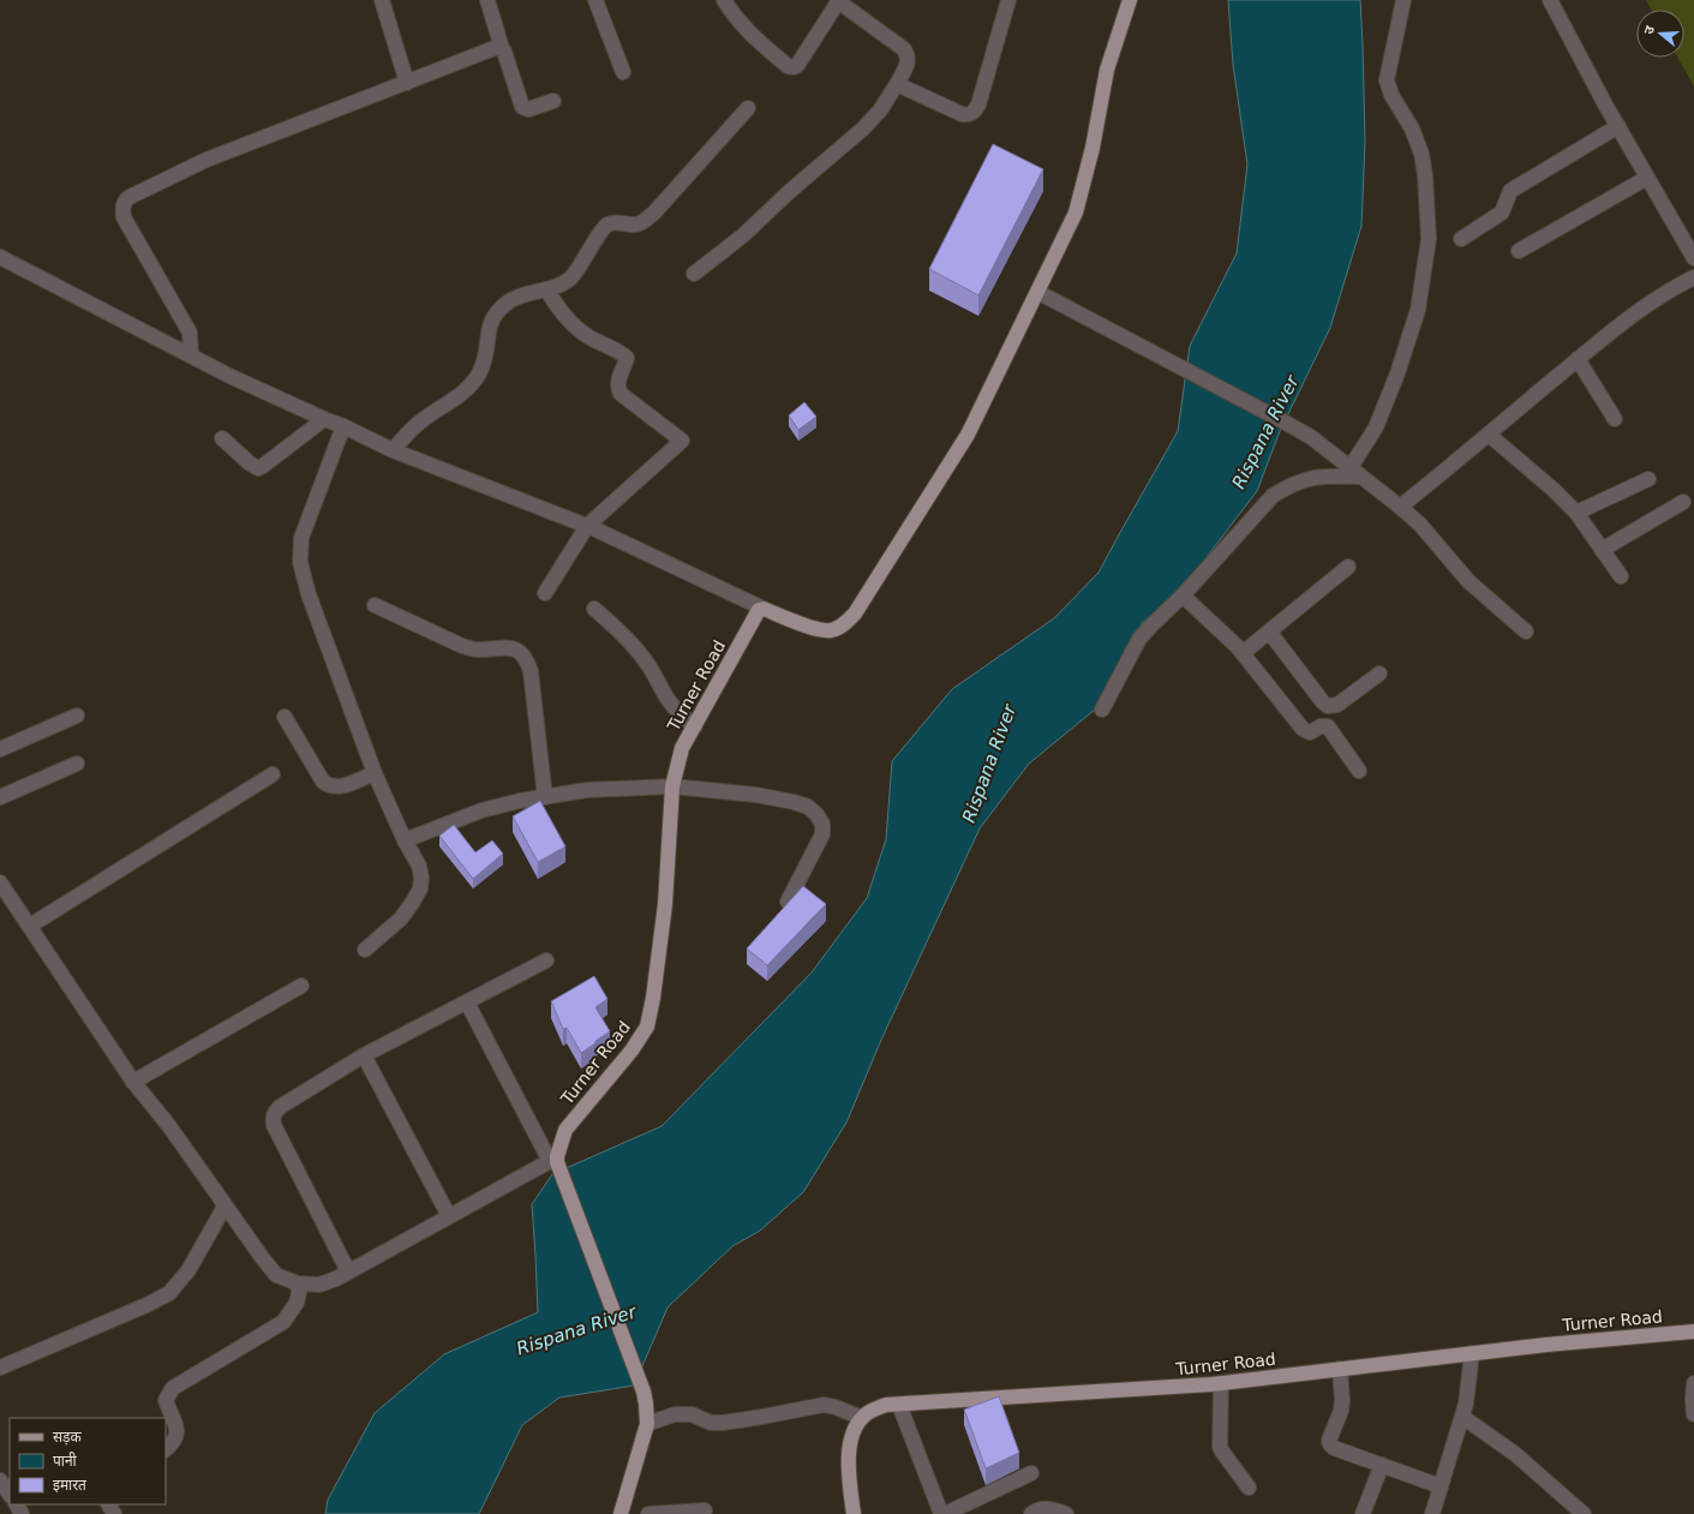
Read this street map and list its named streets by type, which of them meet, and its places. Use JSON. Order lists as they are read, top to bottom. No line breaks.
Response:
{"streets":{"main road":["Turner Road"]},"water":["Rispana River"],"legend":["सड़क","पानी","इमारत"],"north":"left"}
